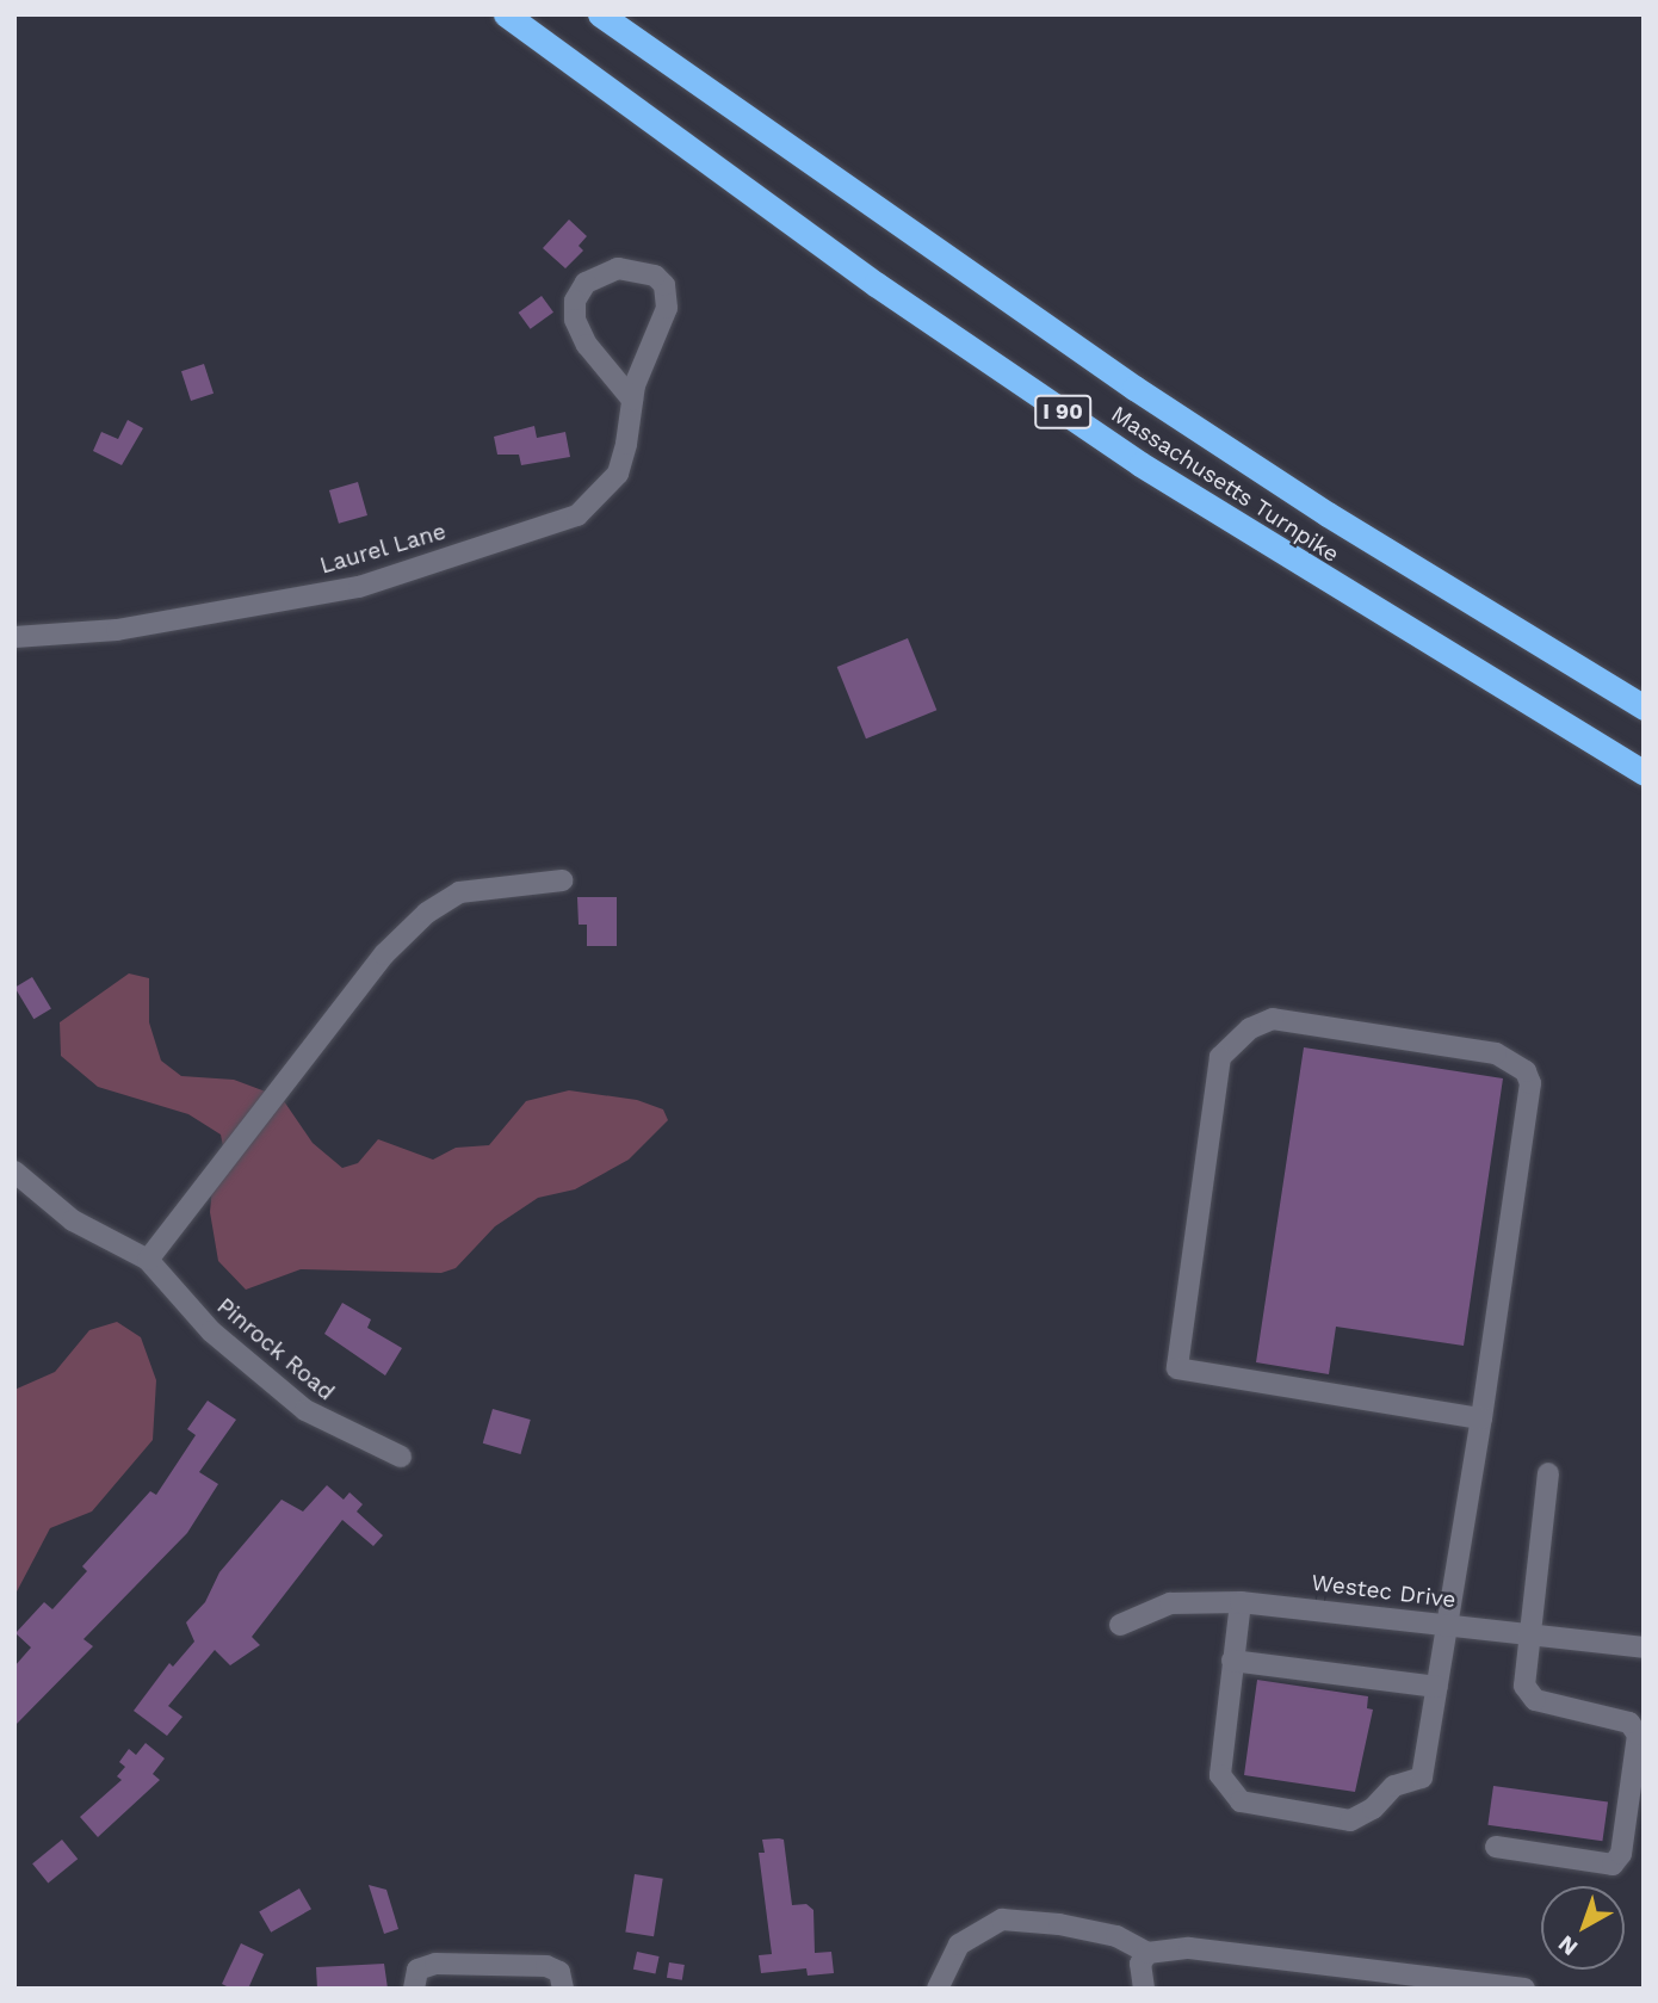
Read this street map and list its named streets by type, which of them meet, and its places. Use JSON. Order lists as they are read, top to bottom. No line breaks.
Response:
{"streets":{"highway":["I 90","Massachusetts Turnpike"],"street":["Laurel Lane","Pinrock Road","Westec Drive"]},"north":"bottom left"}
